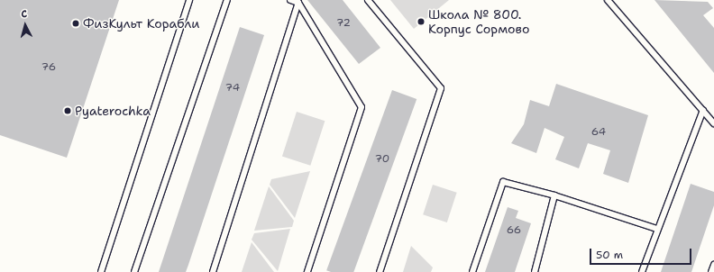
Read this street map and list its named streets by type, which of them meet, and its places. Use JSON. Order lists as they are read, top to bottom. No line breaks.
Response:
{"places":["Школа № 800. Корпус Сормово","ФизКульт Корабли","Pyaterochka"],"house_numbers":["72","76","74","64","70","66"],"scale_bar":"50 m","north":"top"}
